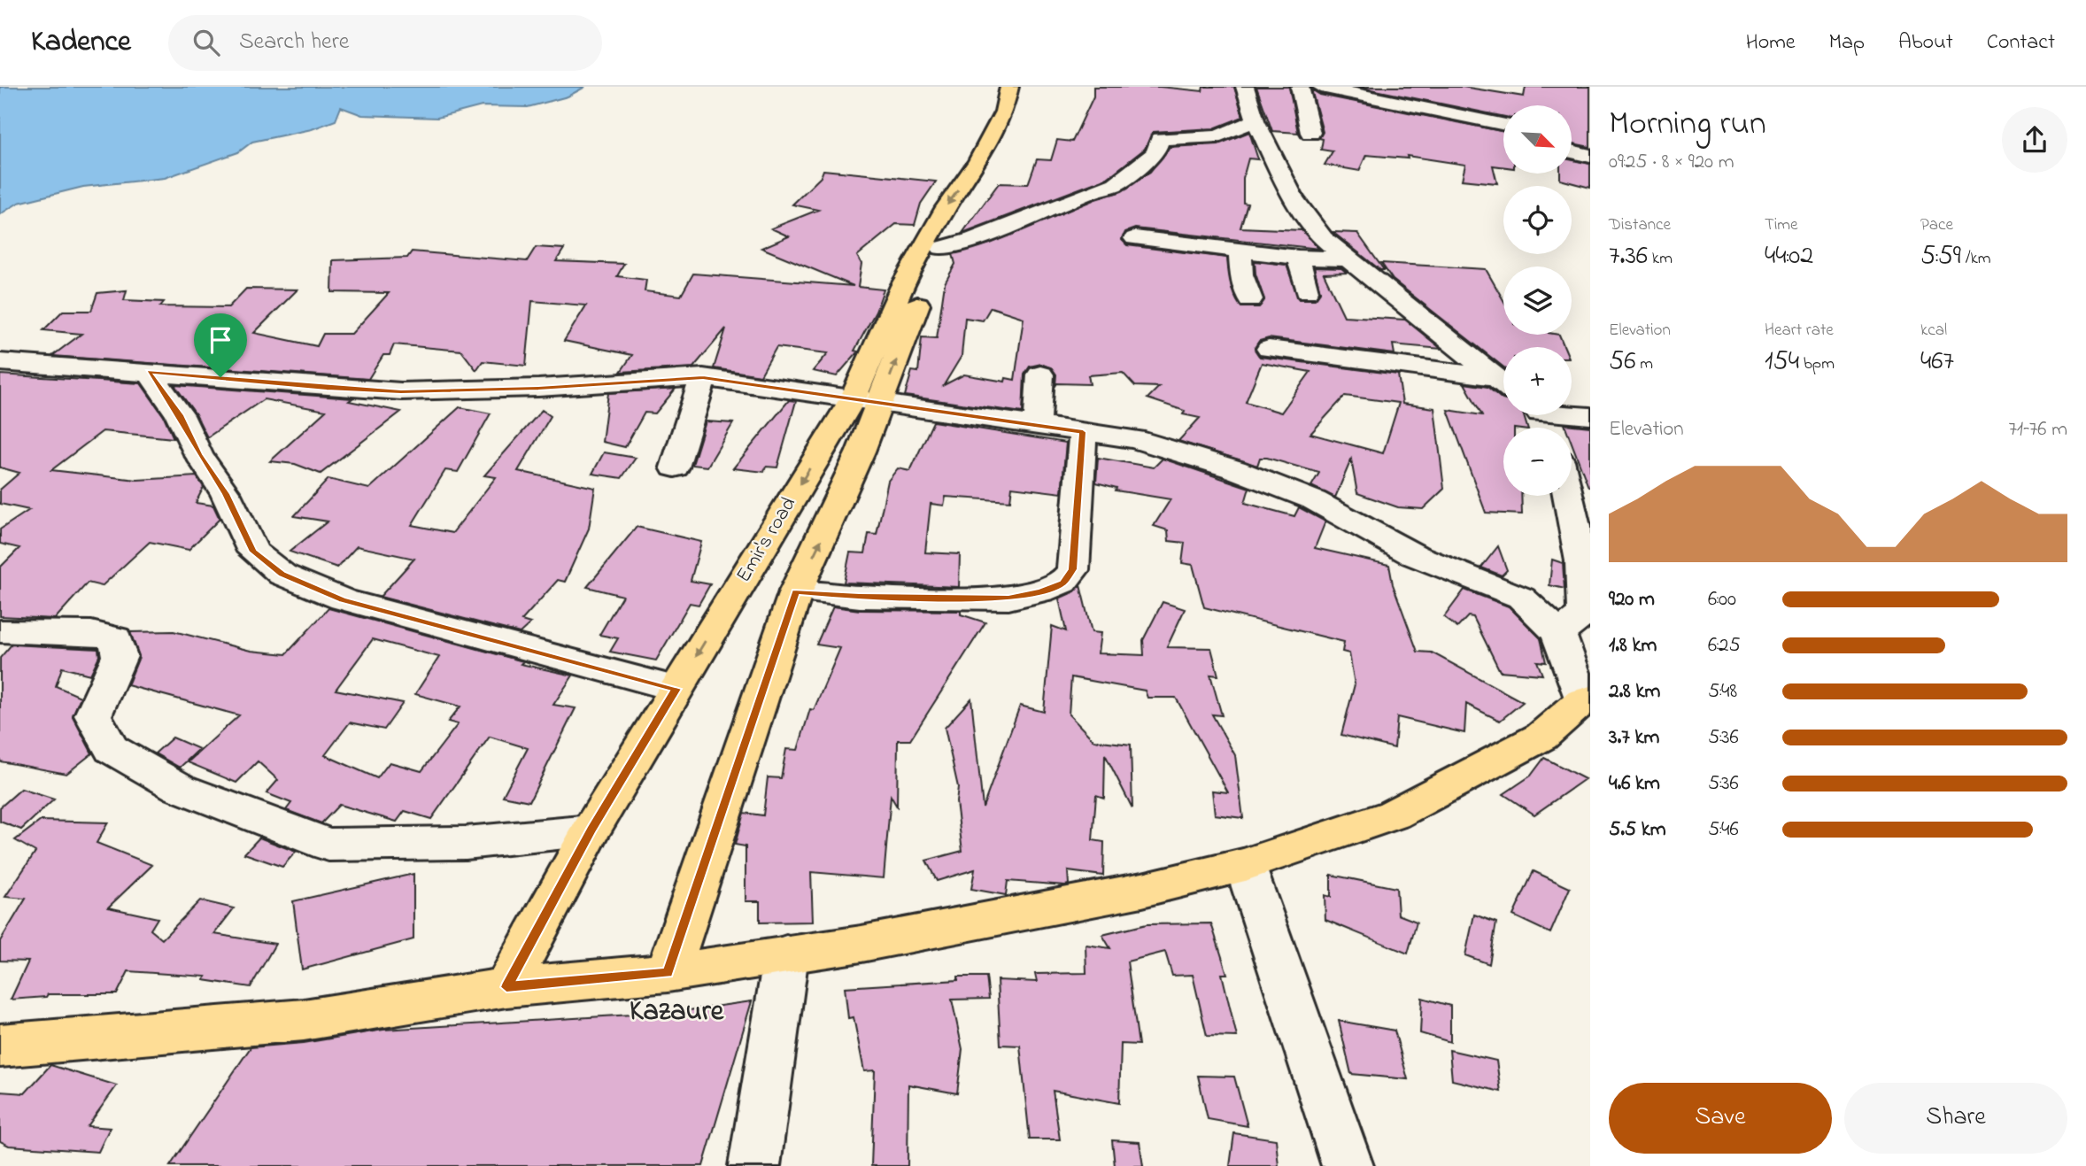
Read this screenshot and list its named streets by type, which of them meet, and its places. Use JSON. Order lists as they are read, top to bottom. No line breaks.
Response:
{"streets":{"main road":["Emir's road"]},"districts":["Kazaure"],"north":"bottom right","page":{"header":"Kadence","search":"Search here","nav":["Home","Map","About","Contact"],"heading":["Morning run","09:25 · 8 × 920 m"],"map_buttons":["+","−"],"stats":[["Distance","7.36 km"],["Time","44:02"],["Pace","5:59 /km"],["Elevation","56 m"],["Heart rate","154 bpm"],["kcal","467"]],"chart":["Elevation","71–76 m"],"list":[{"name":"920 m","note":"6:00"},{"name":"1.8 km","note":"6:25"},{"name":"2.8 km","note":"5:48"},{"name":"3.7 km","note":"5:36"},{"name":"4.6 km","note":"5:36"},{"name":"5.5 km","note":"5:46"}],"buttons":["Save","Share"]}}
